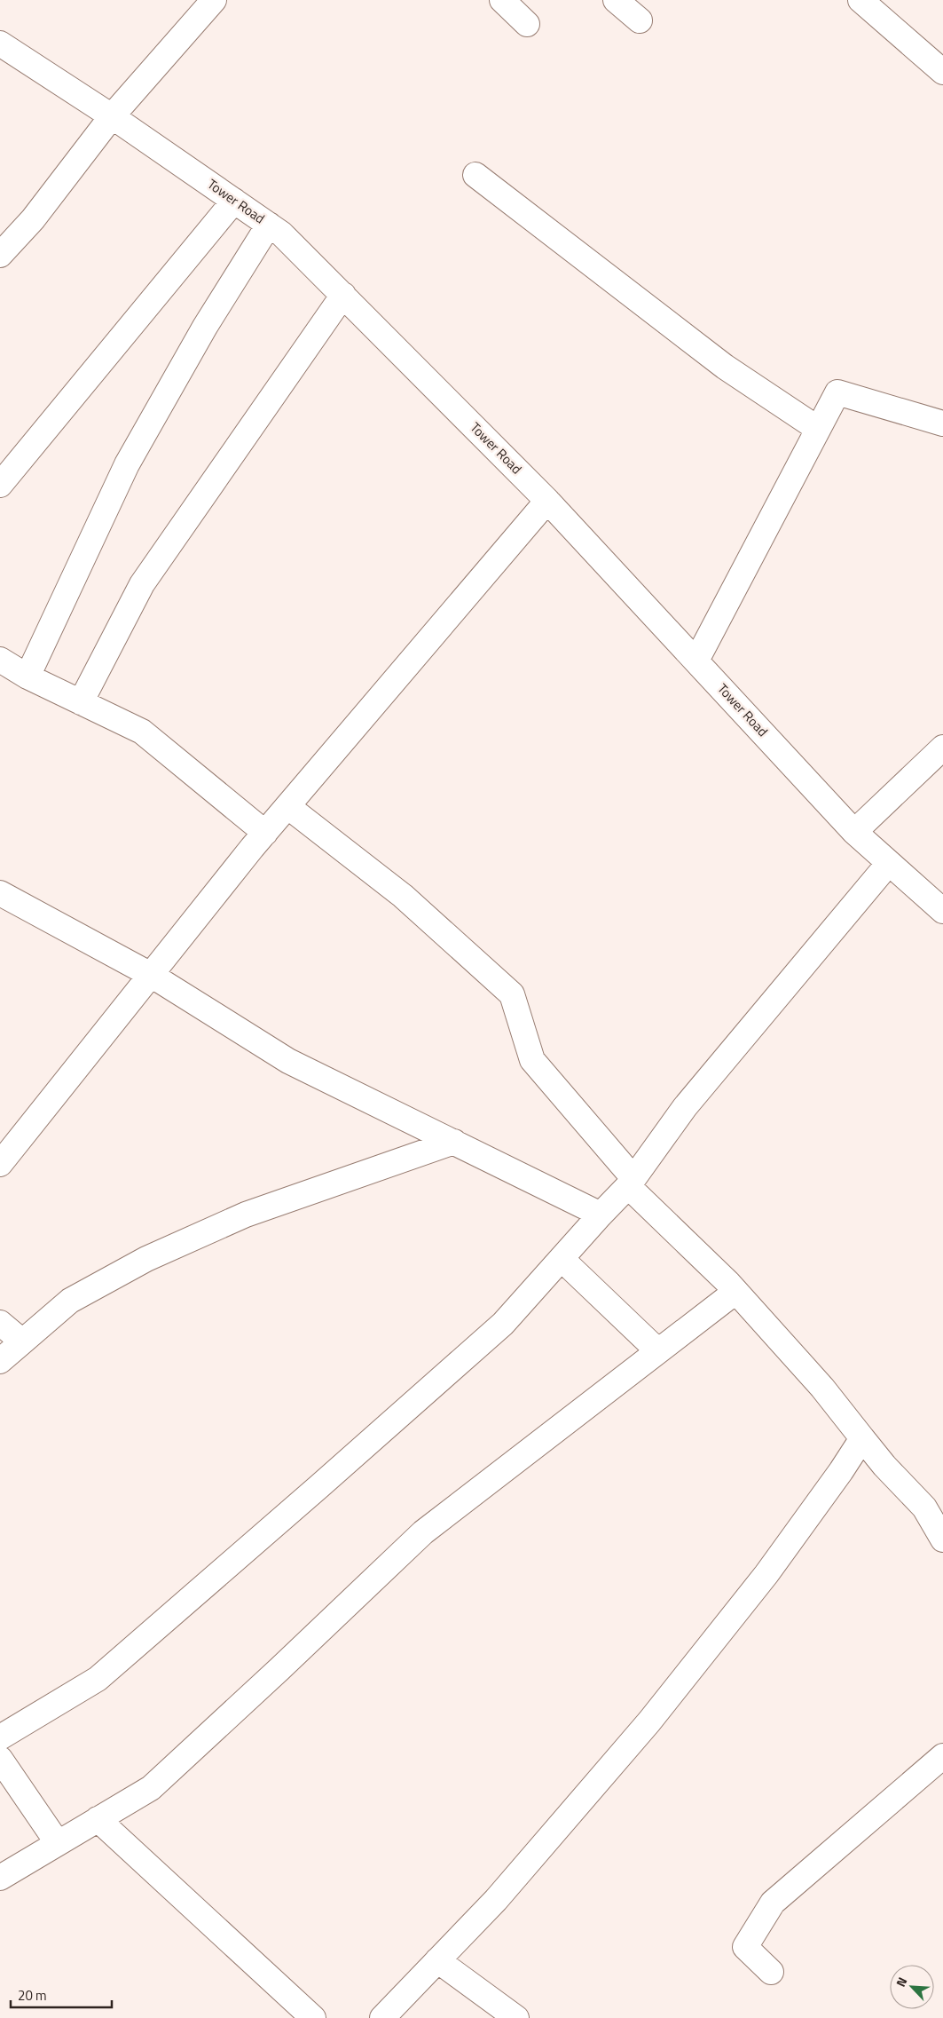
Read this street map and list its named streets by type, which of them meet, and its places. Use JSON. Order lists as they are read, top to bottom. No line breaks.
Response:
{"streets":{"street":["Tower Road"]},"scale_bar":"20 m","north":"top left"}
